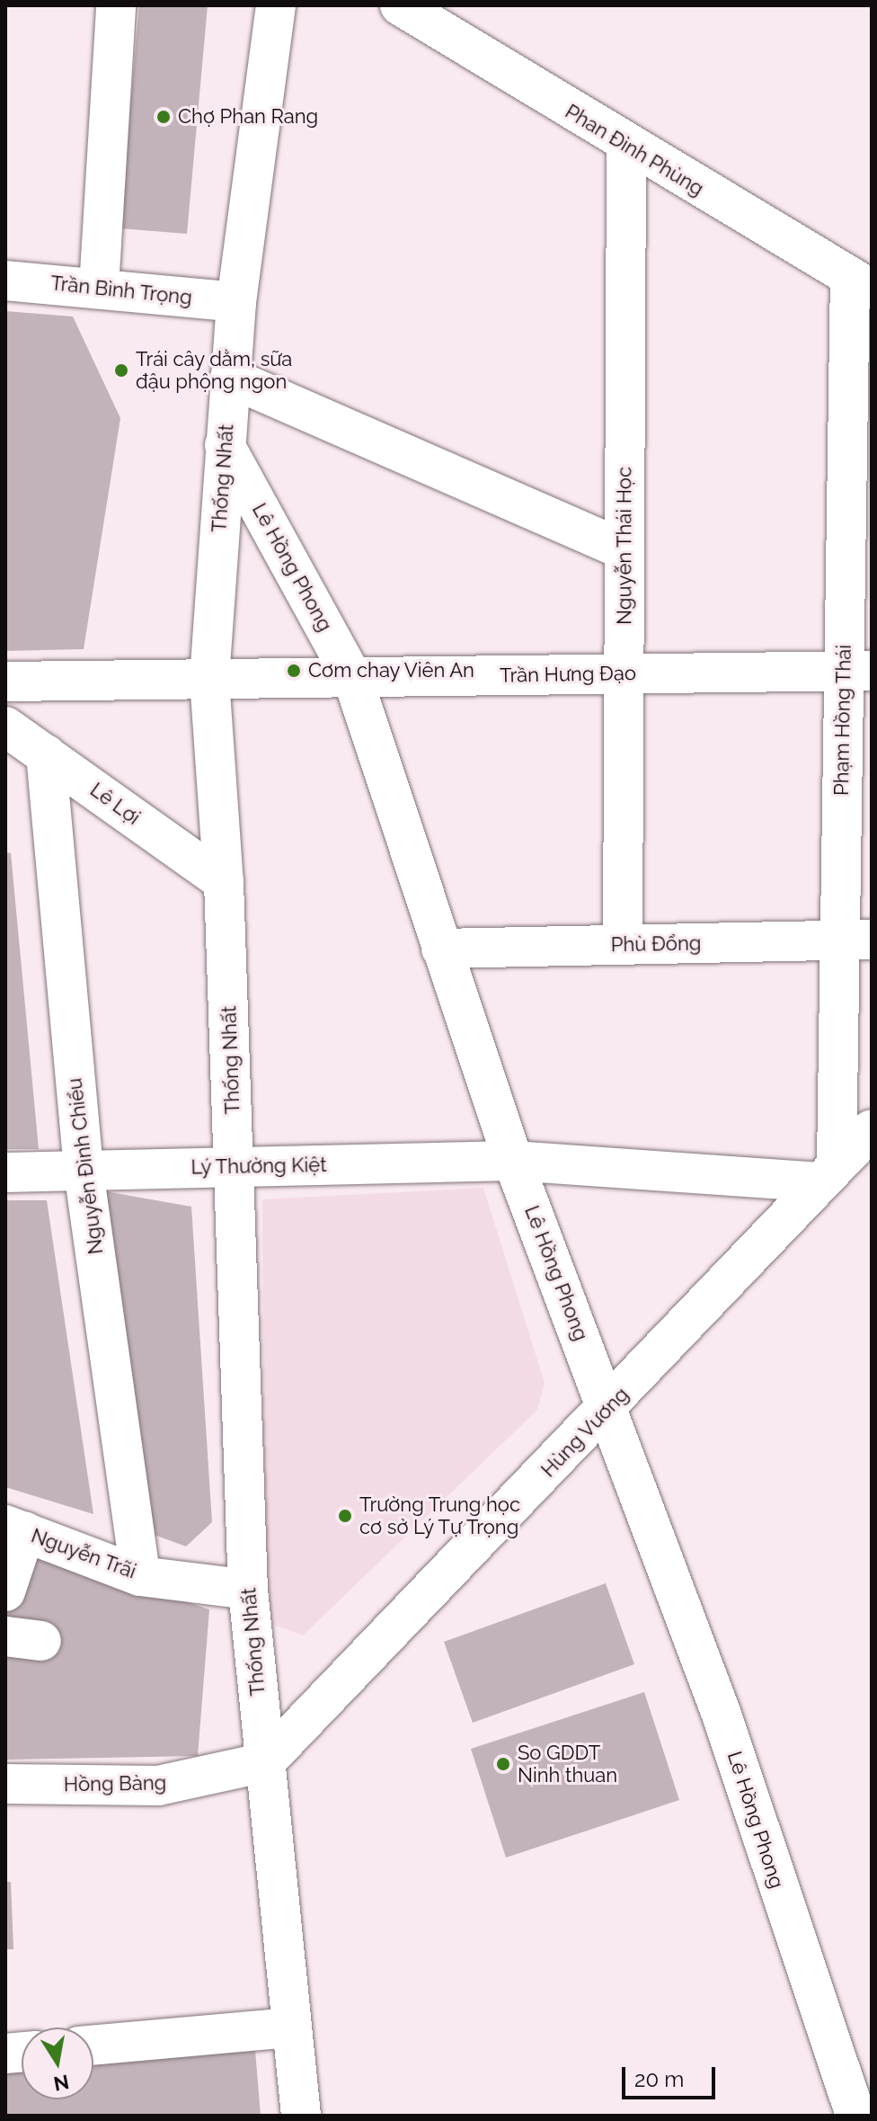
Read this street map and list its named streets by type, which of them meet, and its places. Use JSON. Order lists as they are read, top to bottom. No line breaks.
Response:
{"streets":{"street":["Phan Đình Phùng","Trần Bình Trọng","Thống Nhất","Nguyễn Thái Học","Lê Hồng Phong","Trần Hưng Đạo","Phạm Hồng Thái","Lê Lợi","Phù Đổng","Nguyễn Đình Chiểu","Lý Thường Kiệt","Hùng Vương","Nguyễn Trãi","Hồng Bàng"]},"crossings":[["Phan Đình Phùng","Nguyễn Thái Học"],["Phan Đình Phùng","Phạm Hồng Thái"],["Trần Bình Trọng","Thống Nhất"],["Thống Nhất","Lê Hồng Phong"],["Thống Nhất","Trần Hưng Đạo"],["Thống Nhất","Lê Lợi"],["Thống Nhất","Lý Thường Kiệt"],["Thống Nhất","Hùng Vương"],["Thống Nhất","Nguyễn Trãi"],["Thống Nhất","Hồng Bàng"],["Nguyễn Thái Học","Trần Hưng Đạo"],["Nguyễn Thái Học","Phù Đổng"],["Lê Hồng Phong","Trần Hưng Đạo"],["Lê Hồng Phong","Phù Đổng"],["Lê Hồng Phong","Lý Thường Kiệt"],["Lê Hồng Phong","Hùng Vương"],["Trần Hưng Đạo","Phạm Hồng Thái"],["Phạm Hồng Thái","Phù Đổng"],["Phạm Hồng Thái","Lý Thường Kiệt"],["Phạm Hồng Thái","Hùng Vương"],["Lê Lợi","Nguyễn Đình Chiểu"],["Nguyễn Đình Chiểu","Lý Thường Kiệt"],["Nguyễn Đình Chiểu","Nguyễn Trãi"],["Lý Thường Kiệt","Hùng Vương"],["Hùng Vương","Hồng Bàng"]],"places":["Chợ Phan Rang","Trái cây dằm, sữa đậu phộng ngon","Cơm chay Viên An","Trường Trung học cơ sở Lý Tự Trọng","So GDDT Ninh thuan"],"scale_bar":"20 m","north":"bottom"}
